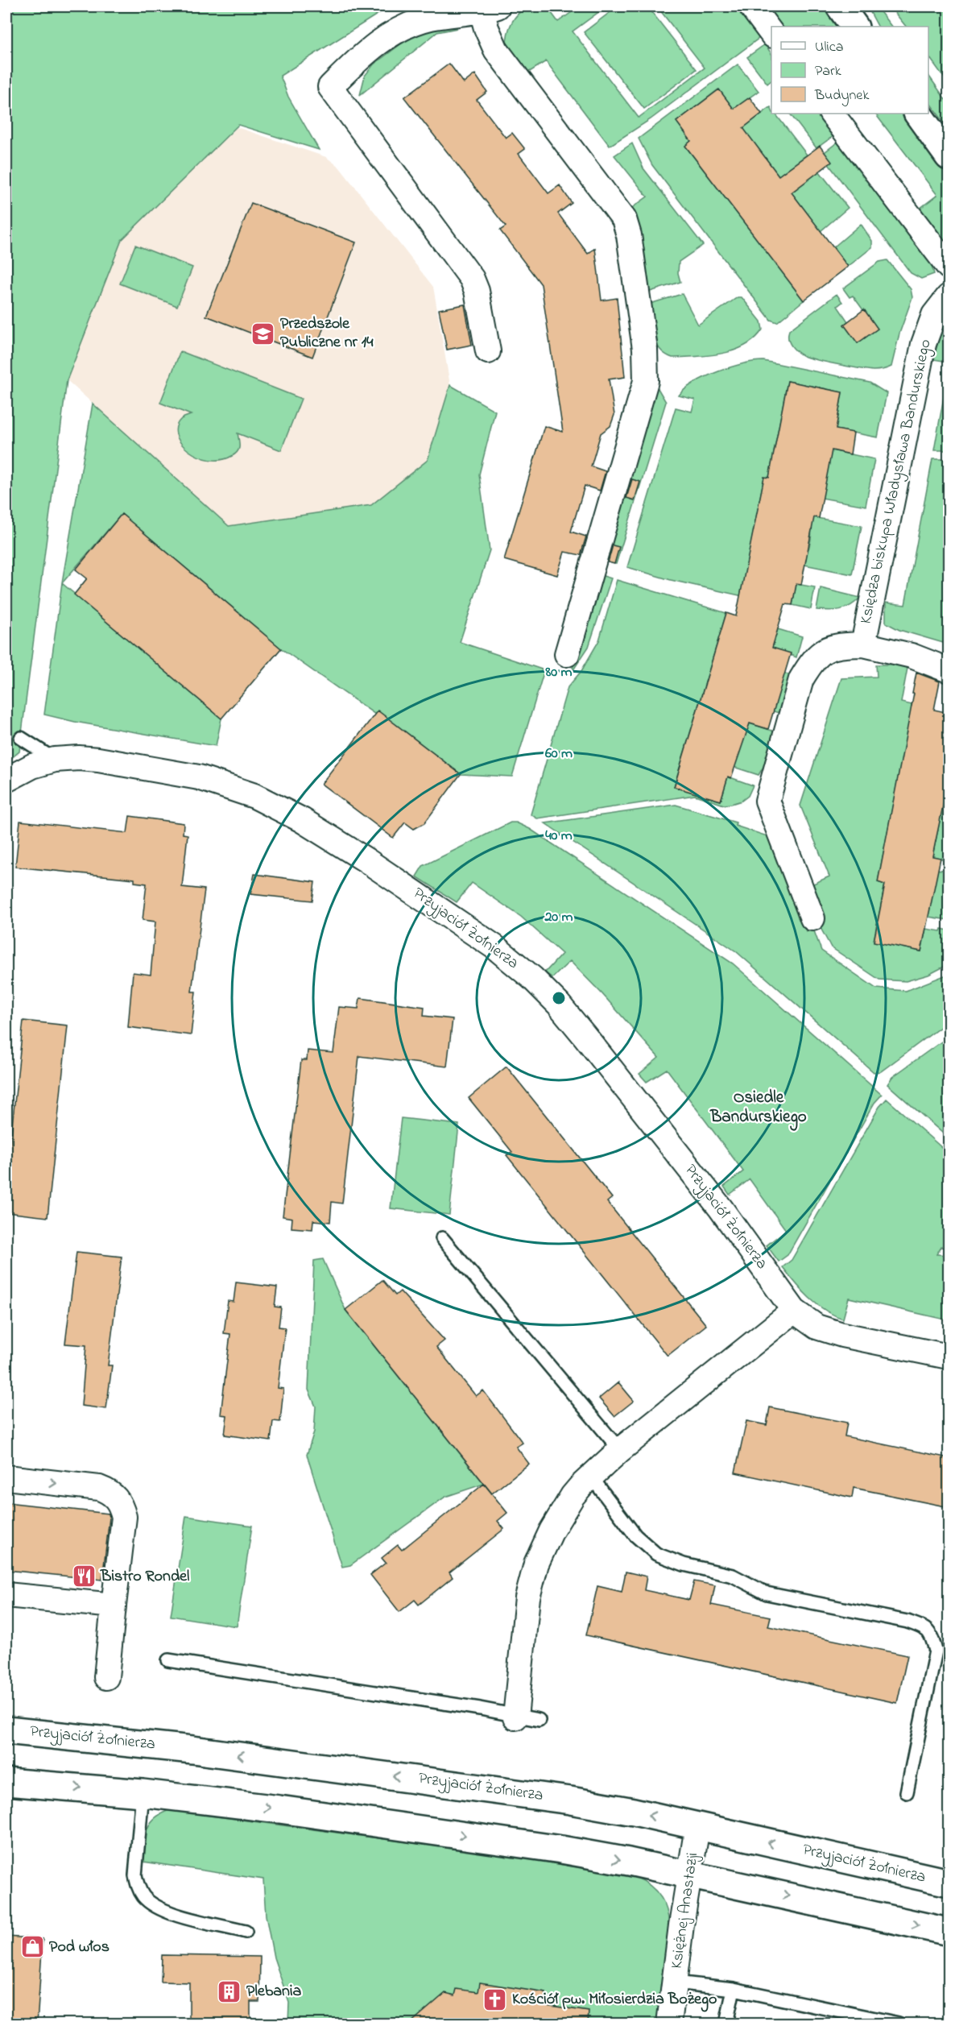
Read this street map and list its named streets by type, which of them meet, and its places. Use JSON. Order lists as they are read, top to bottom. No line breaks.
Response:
{"streets":{"street":["Księdza biskupa Władysława Bandurskiego","Przyjaciół Żołnierza","Księżnej Anastazji"]},"crossings":[["Przyjaciół Żołnierza","Księżnej Anastazji"]],"districts":["Osiedle Bandurskiego"],"places":{"school or university":["Przedszole Publiczne nr 14"],"restaurant":["Bistro Rondel"],"shop":["Pod włos"],"building":["Plebania"],"church":["Kościół pw. Miłosierdzia Bożego"]},"legend":["Ulica","Park","Budynek"],"rings":["80 m","60 m","40 m","20 m"]}
